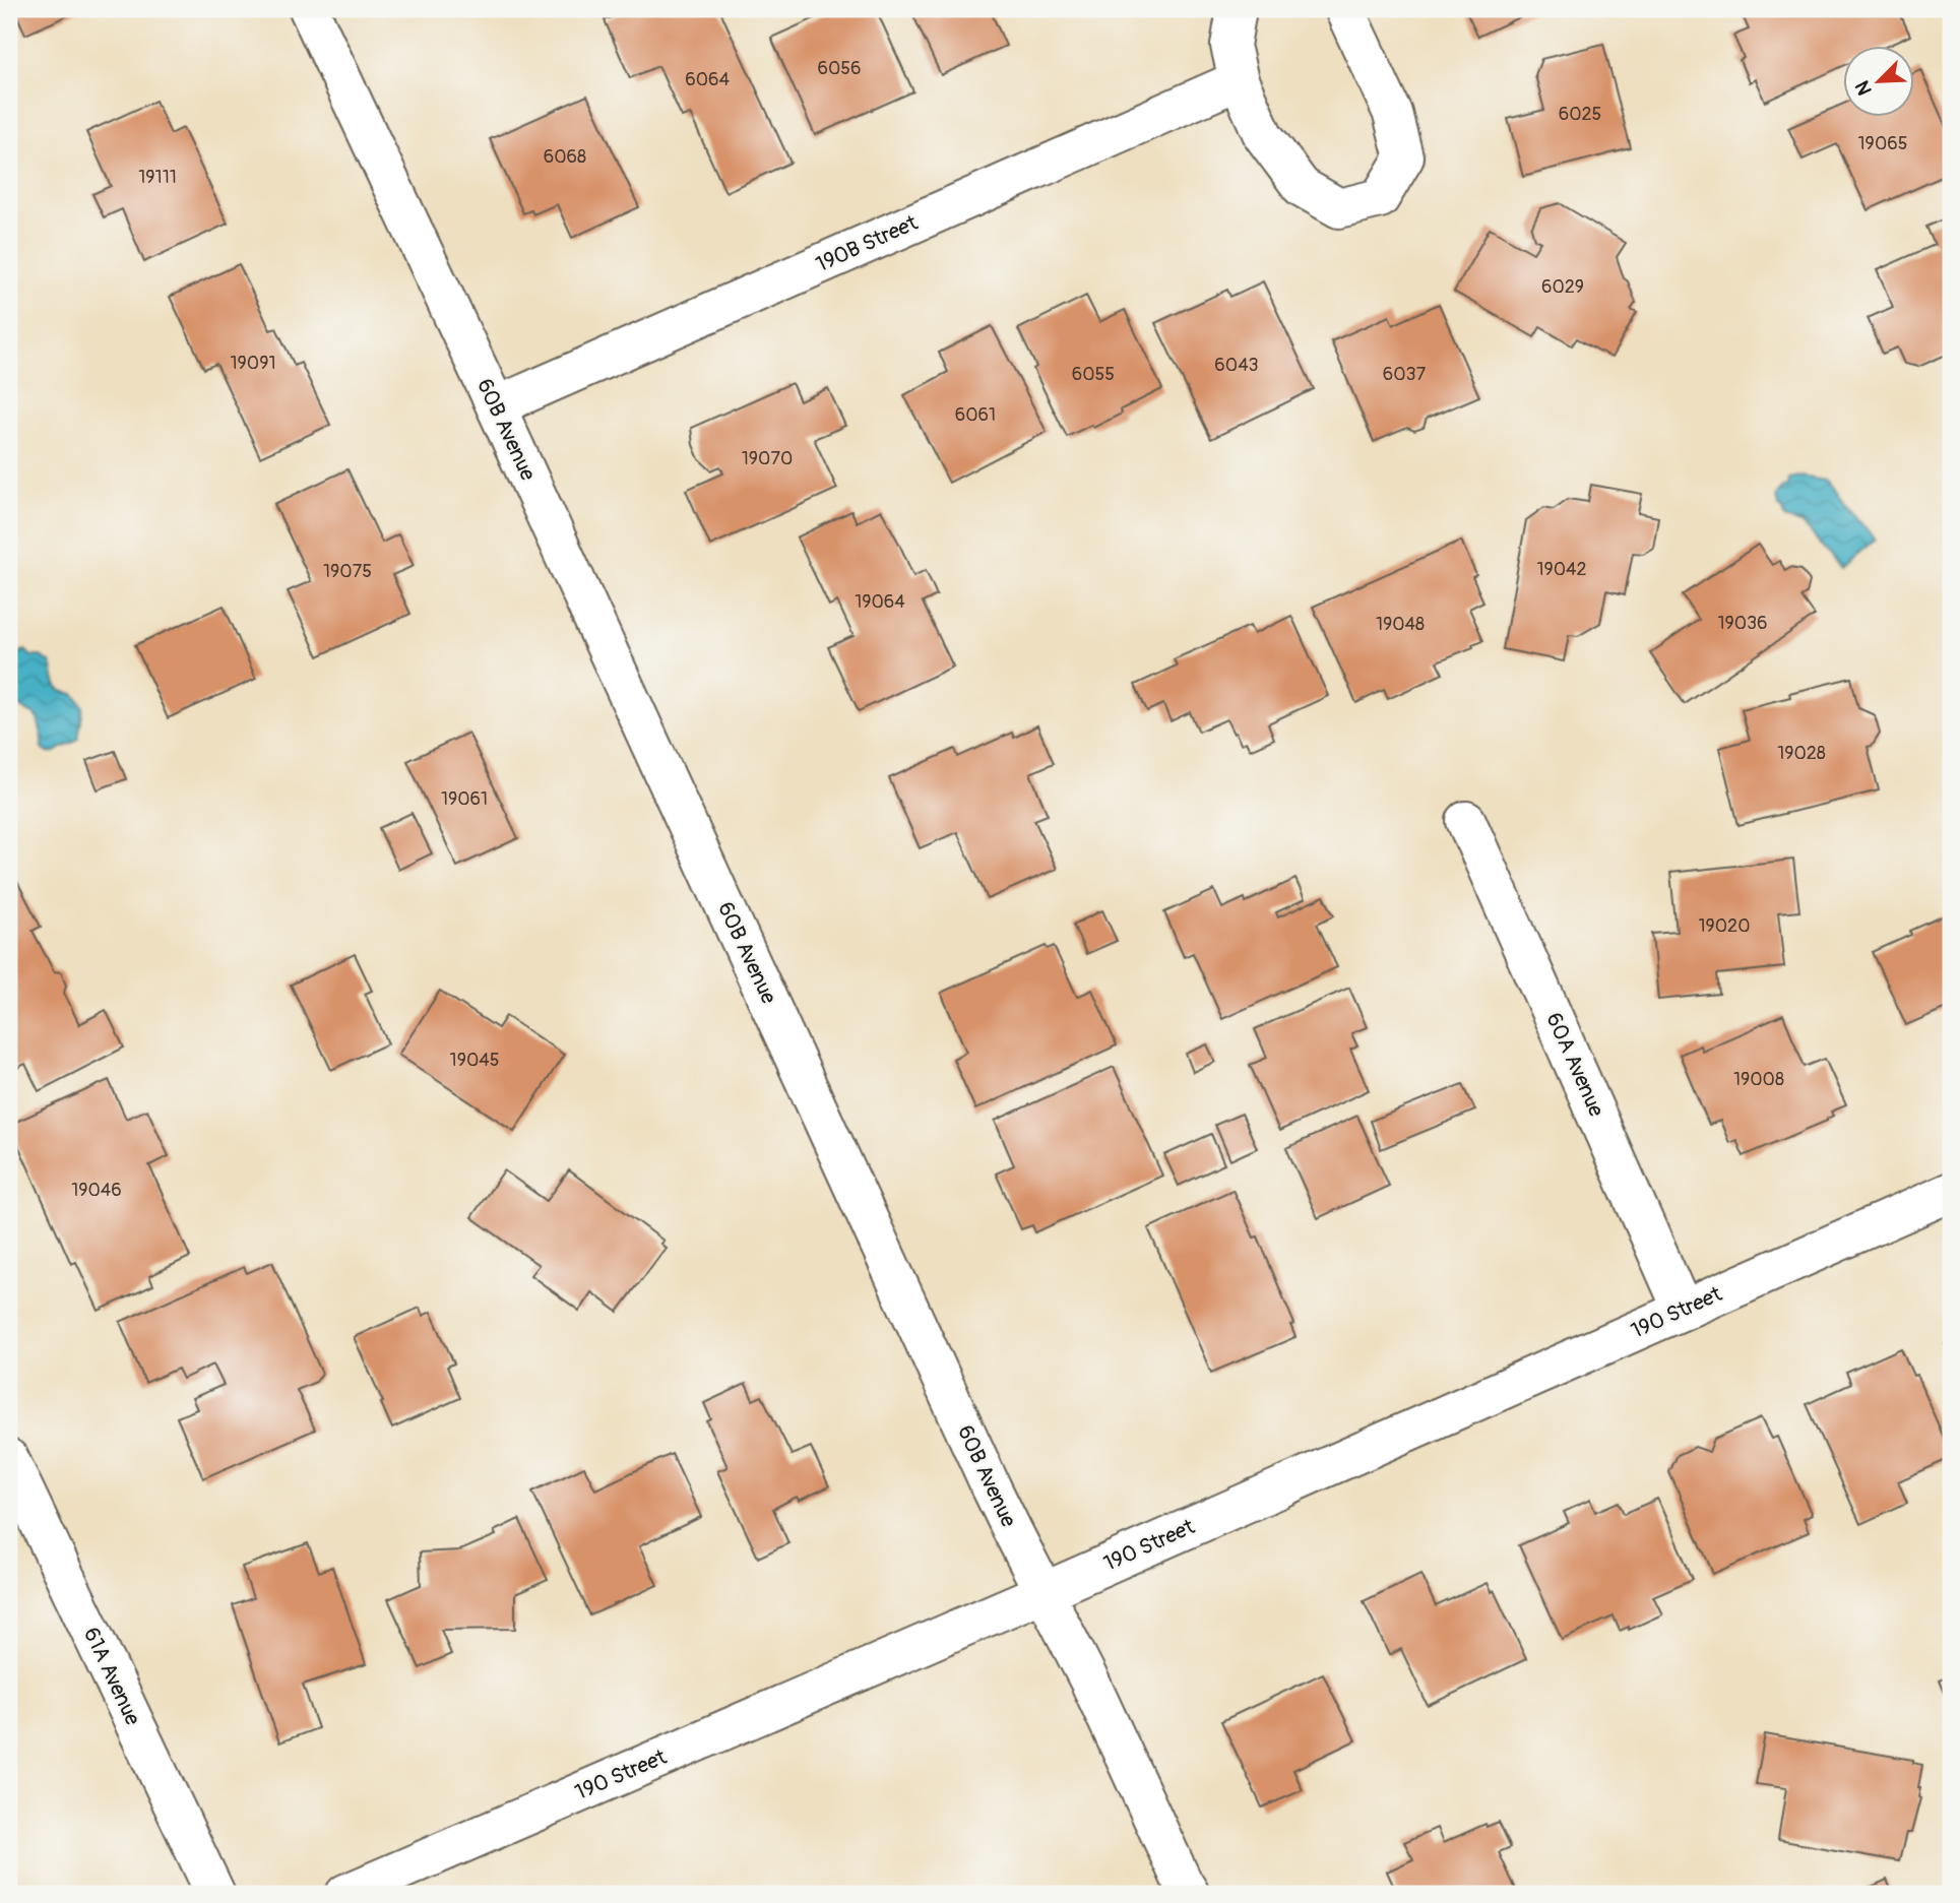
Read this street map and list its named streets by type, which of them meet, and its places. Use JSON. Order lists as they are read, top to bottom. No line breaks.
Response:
{"streets":{"street":["190B Street","60B Avenue","60A Avenue","190 Street","61A Avenue"]},"crossings":[["190B Street","60B Avenue"],["60B Avenue","190 Street"],["60A Avenue","190 Street"]],"house_numbers":["6056","6064","6025","19065","6068","19111","6029","19091","6043","6055","6037","6061","19070","19042","19075","19064","19036","19048","19028","19061","19020","19045","19008","19046"],"north":"bottom left"}
